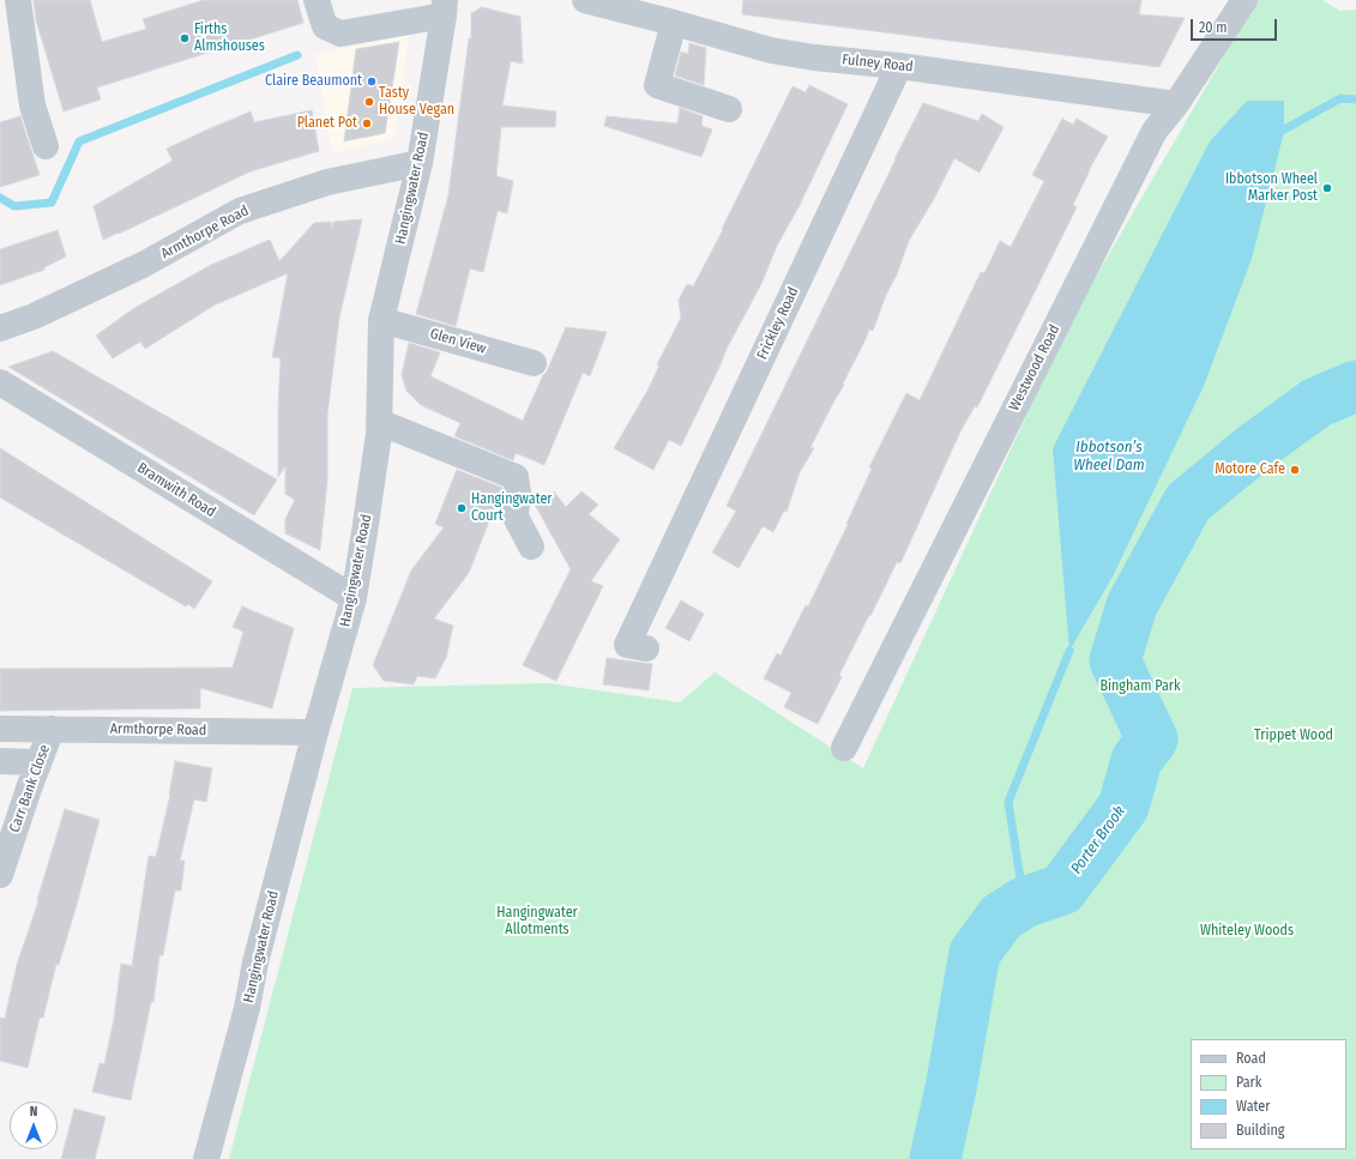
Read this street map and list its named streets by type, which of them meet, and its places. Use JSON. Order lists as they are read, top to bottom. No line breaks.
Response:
{"streets":{"street":["Fulney Road","Hangingwater Road","Armthorpe Road","Frickley Road","Glen View","Westwood Road","Bramwith Road","Carr Bank Close"]},"crossings":[["Fulney Road","Frickley Road"],["Fulney Road","Westwood Road"],["Hangingwater Road","Armthorpe Road"],["Hangingwater Road","Glen View"],["Hangingwater Road","Bramwith Road"],["Armthorpe Road","Carr Bank Close"]],"water":["Ibbotson’s Wheel Dam","Porter Brook"],"parks":["Bingham Park","Trippet Wood","Hangingwater Allotments","Whiteley Woods"],"places":["Firths Almshouses","Claire Beaumont","Tasty House Vegan","Planet Pot","Ibbotson Wheel Marker Post","Motore Cafe","Hangingwater Court"],"legend":["Road","Park","Water","Building"],"scale_bar":"20 m","north":"top"}
